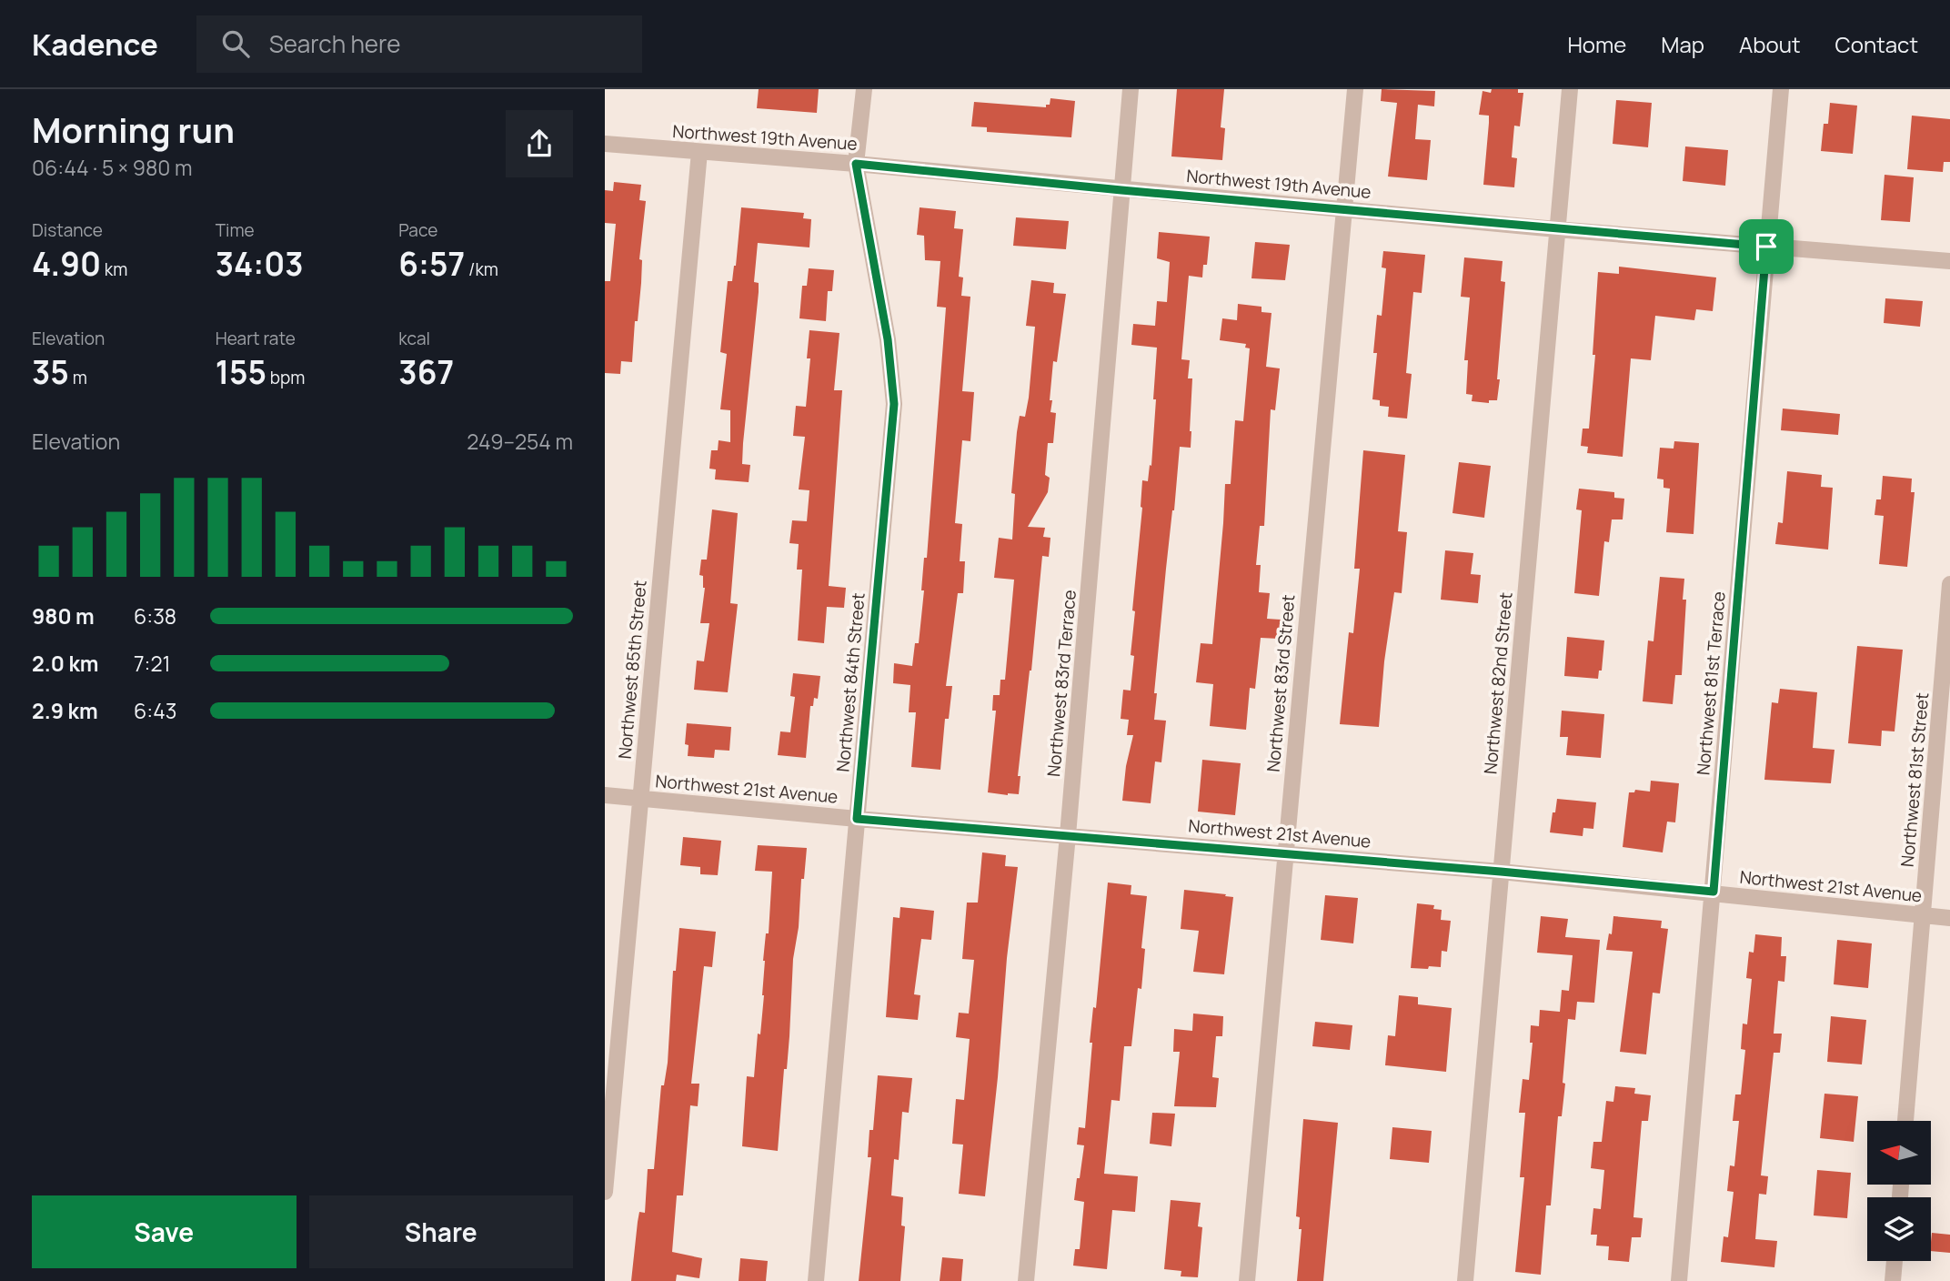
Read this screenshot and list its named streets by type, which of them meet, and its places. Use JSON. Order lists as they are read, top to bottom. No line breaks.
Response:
{"streets":{"street":["Northwest 19th Avenue","Northwest 85th Street","Northwest 84th Street","Northwest 83rd Terrace","Northwest 83rd Street","Northwest 82nd Street","Northwest 81st Terrace","Northwest 81st Street","Northwest 21st Avenue"]},"crossings":[["Northwest 19th Avenue","Northwest 85th Street"],["Northwest 19th Avenue","Northwest 84th Street"],["Northwest 19th Avenue","Northwest 83rd Terrace"],["Northwest 19th Avenue","Northwest 83rd Street"],["Northwest 19th Avenue","Northwest 82nd Street"],["Northwest 19th Avenue","Northwest 81st Terrace"],["Northwest 85th Street","Northwest 21st Avenue"],["Northwest 84th Street","Northwest 21st Avenue"],["Northwest 83rd Terrace","Northwest 21st Avenue"],["Northwest 83rd Street","Northwest 21st Avenue"],["Northwest 82nd Street","Northwest 21st Avenue"],["Northwest 81st Terrace","Northwest 21st Avenue"],["Northwest 81st Street","Northwest 21st Avenue"]],"north":"left","page":{"header":"Kadence","search":"Search here","nav":["Home","Map","About","Contact"],"heading":["Morning run","06:44 · 5 × 980 m"],"stats":[["Distance","4.90 km"],["Time","34:03"],["Pace","6:57 /km"],["Elevation","35 m"],["Heart rate","155 bpm"],["kcal","367"]],"chart":["Elevation","249–254 m"],"list":[{"name":"980 m","note":"6:38"},{"name":"2.0 km","note":"7:21"},{"name":"2.9 km","note":"6:43"}],"buttons":["Save","Share"]}}
